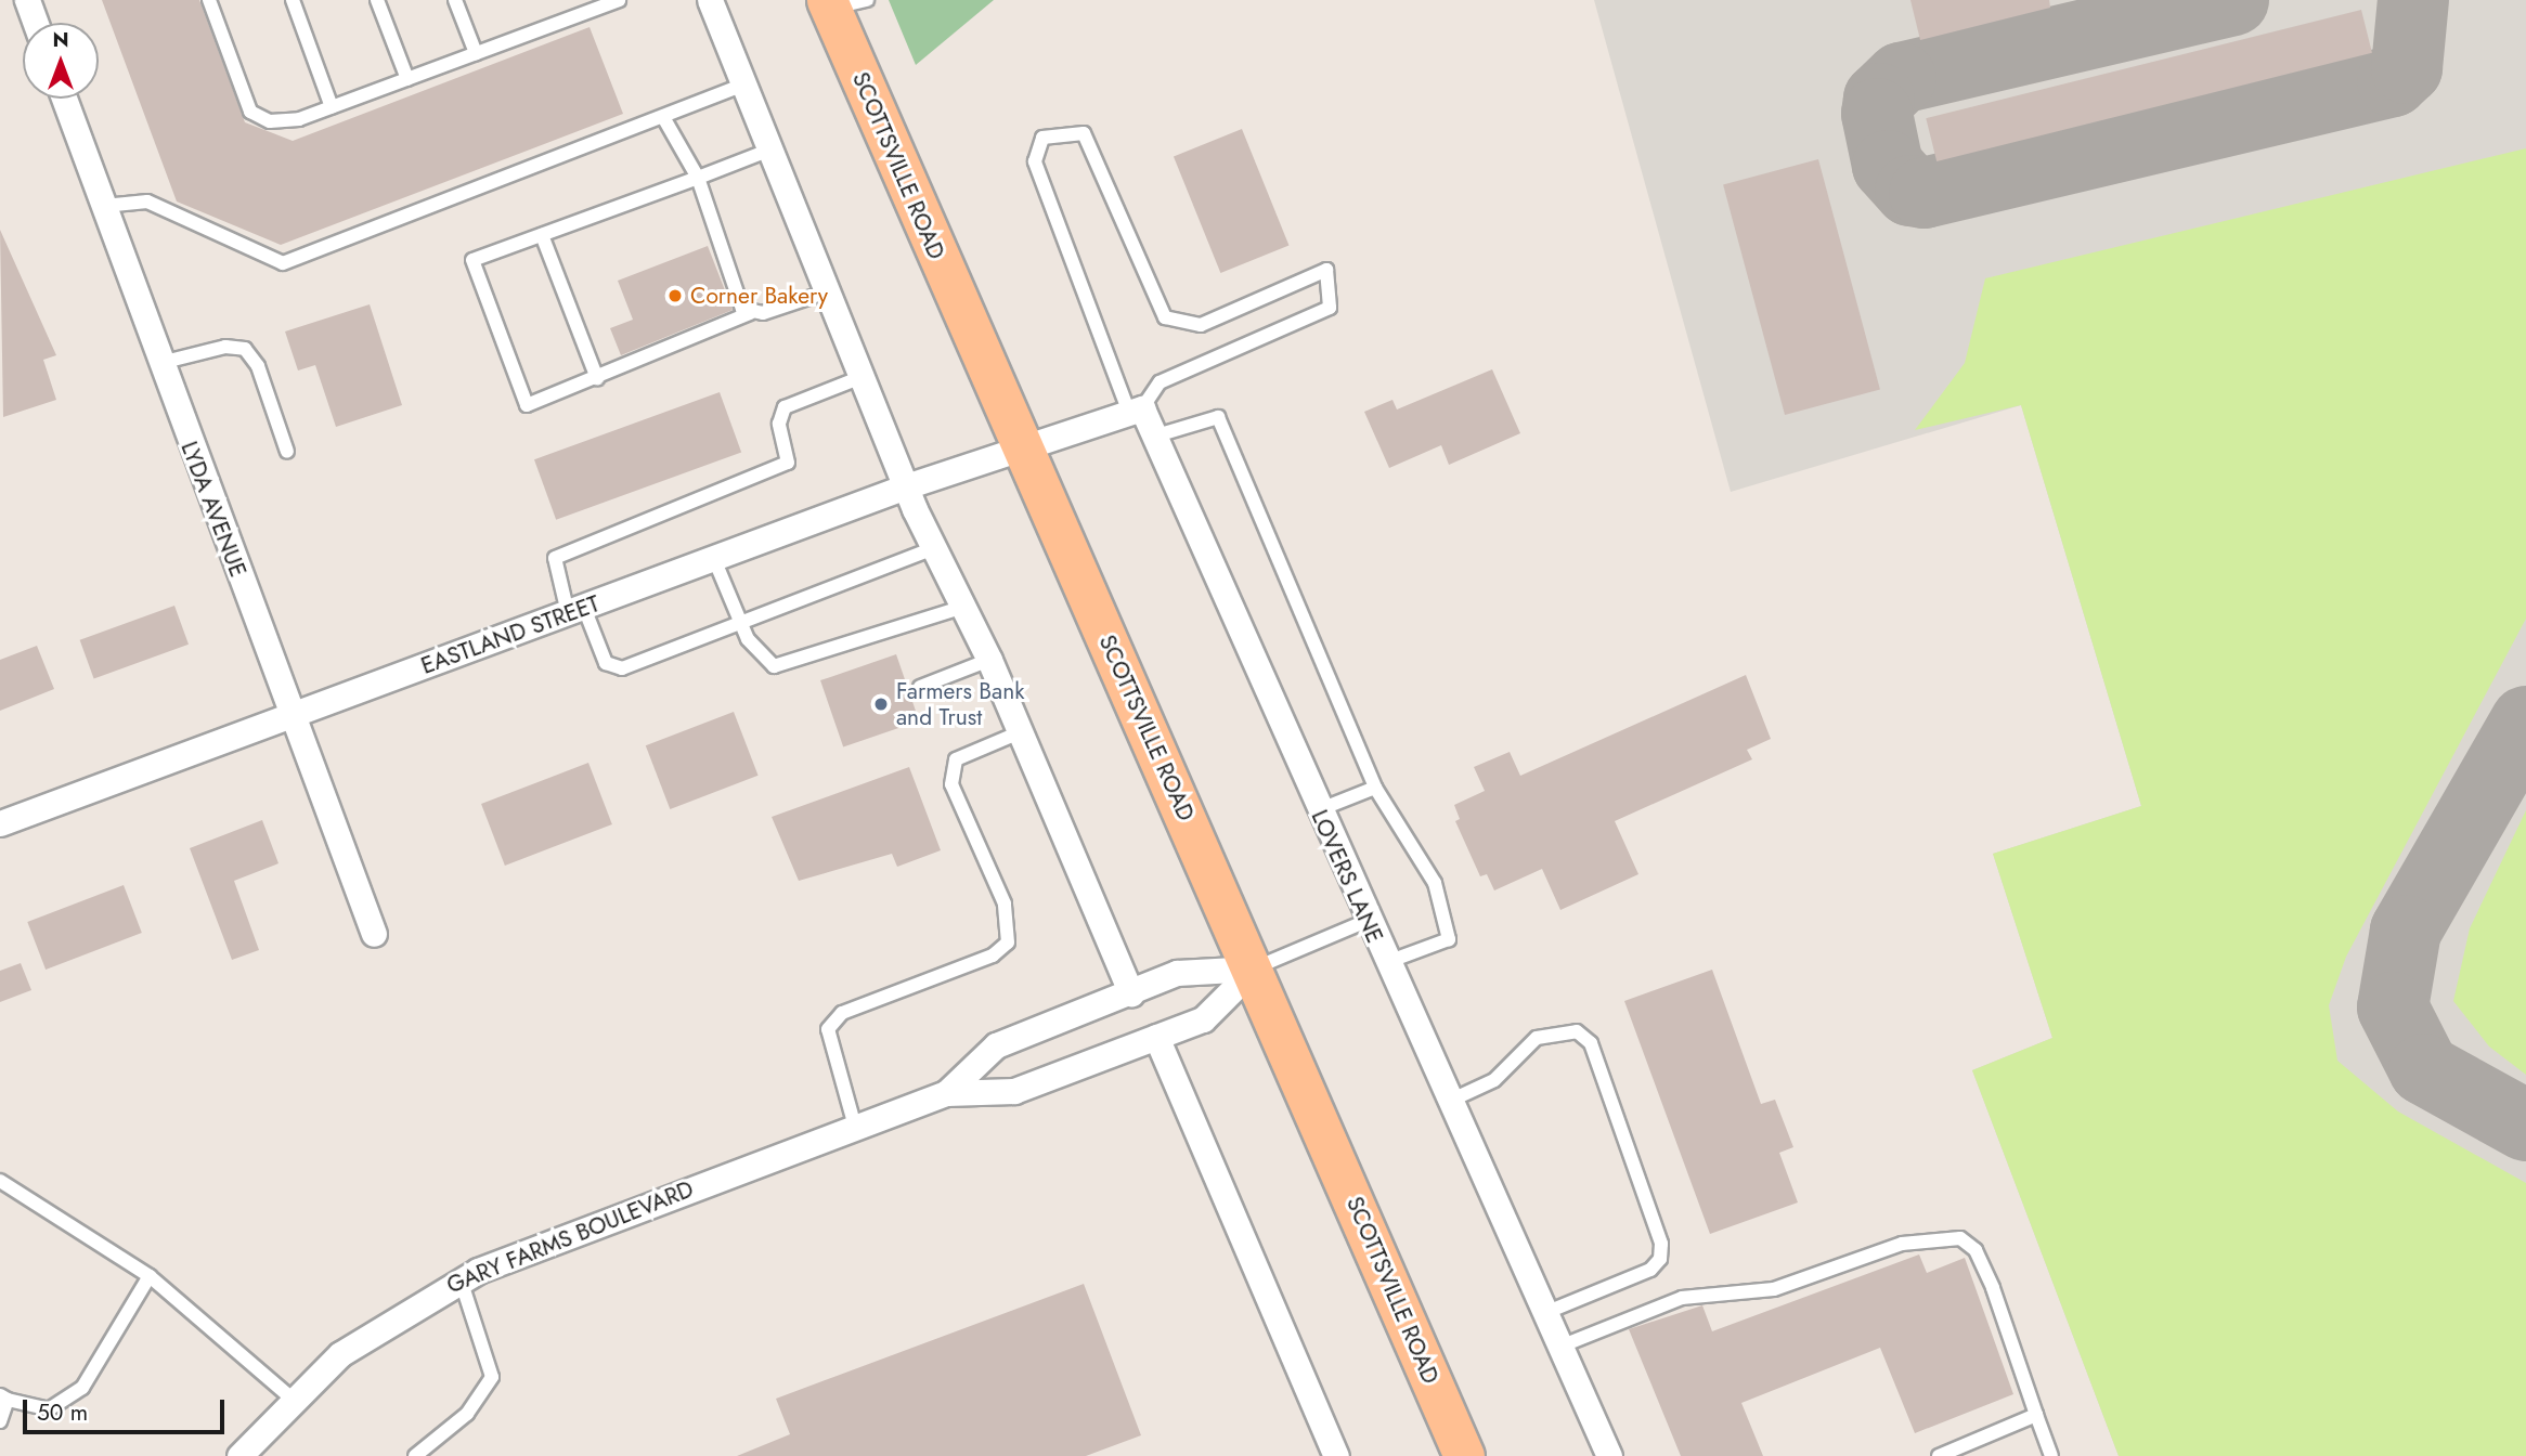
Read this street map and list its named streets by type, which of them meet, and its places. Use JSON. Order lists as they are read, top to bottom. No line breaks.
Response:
{"streets":{"main road":["SCOTTSVILLE ROAD"],"street":["LYDA AVENUE","EASTLAND STREET","LOVERS LANE","GARY FARMS BOULEVARD"]},"crossings":[["SCOTTSVILLE ROAD","EASTLAND STREET"],["SCOTTSVILLE ROAD","GARY FARMS BOULEVARD"],["LYDA AVENUE","EASTLAND STREET"]],"places":["Corner Bakery","Farmers Bank and Trust"],"scale_bar":"50 m","north":"top"}
